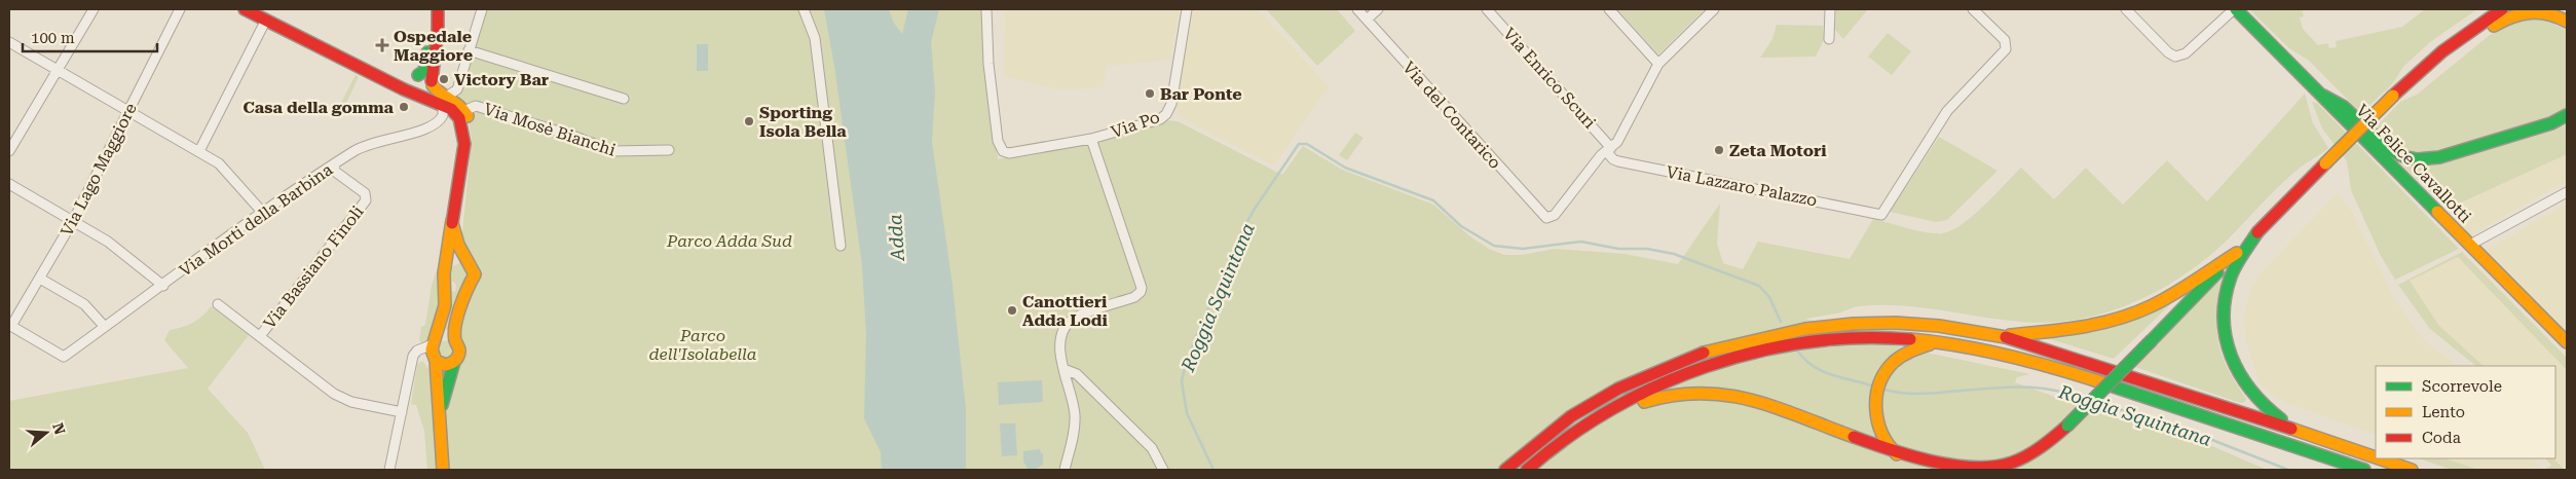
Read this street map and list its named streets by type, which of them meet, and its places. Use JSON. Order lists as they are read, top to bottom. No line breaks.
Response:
{"streets":{"main road":["Via Felice Cavallotti"],"street":["Via Enrico Scuri","Via del Contarico","Via Po","Via Mosè Bianchi","Via Lago Maggiore","Via Lazzaro Palazzo","Via Morti della Barbina","Via Bassiano Finoli"]},"crossings":[["Via Enrico Scuri","Via del Contarico"],["Via Enrico Scuri","Via Lazzaro Palazzo"],["Via del Contarico","Via Lazzaro Palazzo"],["Via Lago Maggiore","Via Morti della Barbina"],["Via Morti della Barbina","Via Bassiano Finoli"]],"water":["Adda","Roggia Squintana"],"parks":["Parco Adda Sud","Parco dell'Isolabella"],"places":{"health":["Ospedale Maggiore"],"other":["Victory Bar","Bar Ponte","Casa della gomma","Sporting Isola Bella","Zeta Motori","Canottieri Adda Lodi"]},"legend":["Scorrevole","Lento","Coda"],"scale_bar":"100 m","north":"right"}
